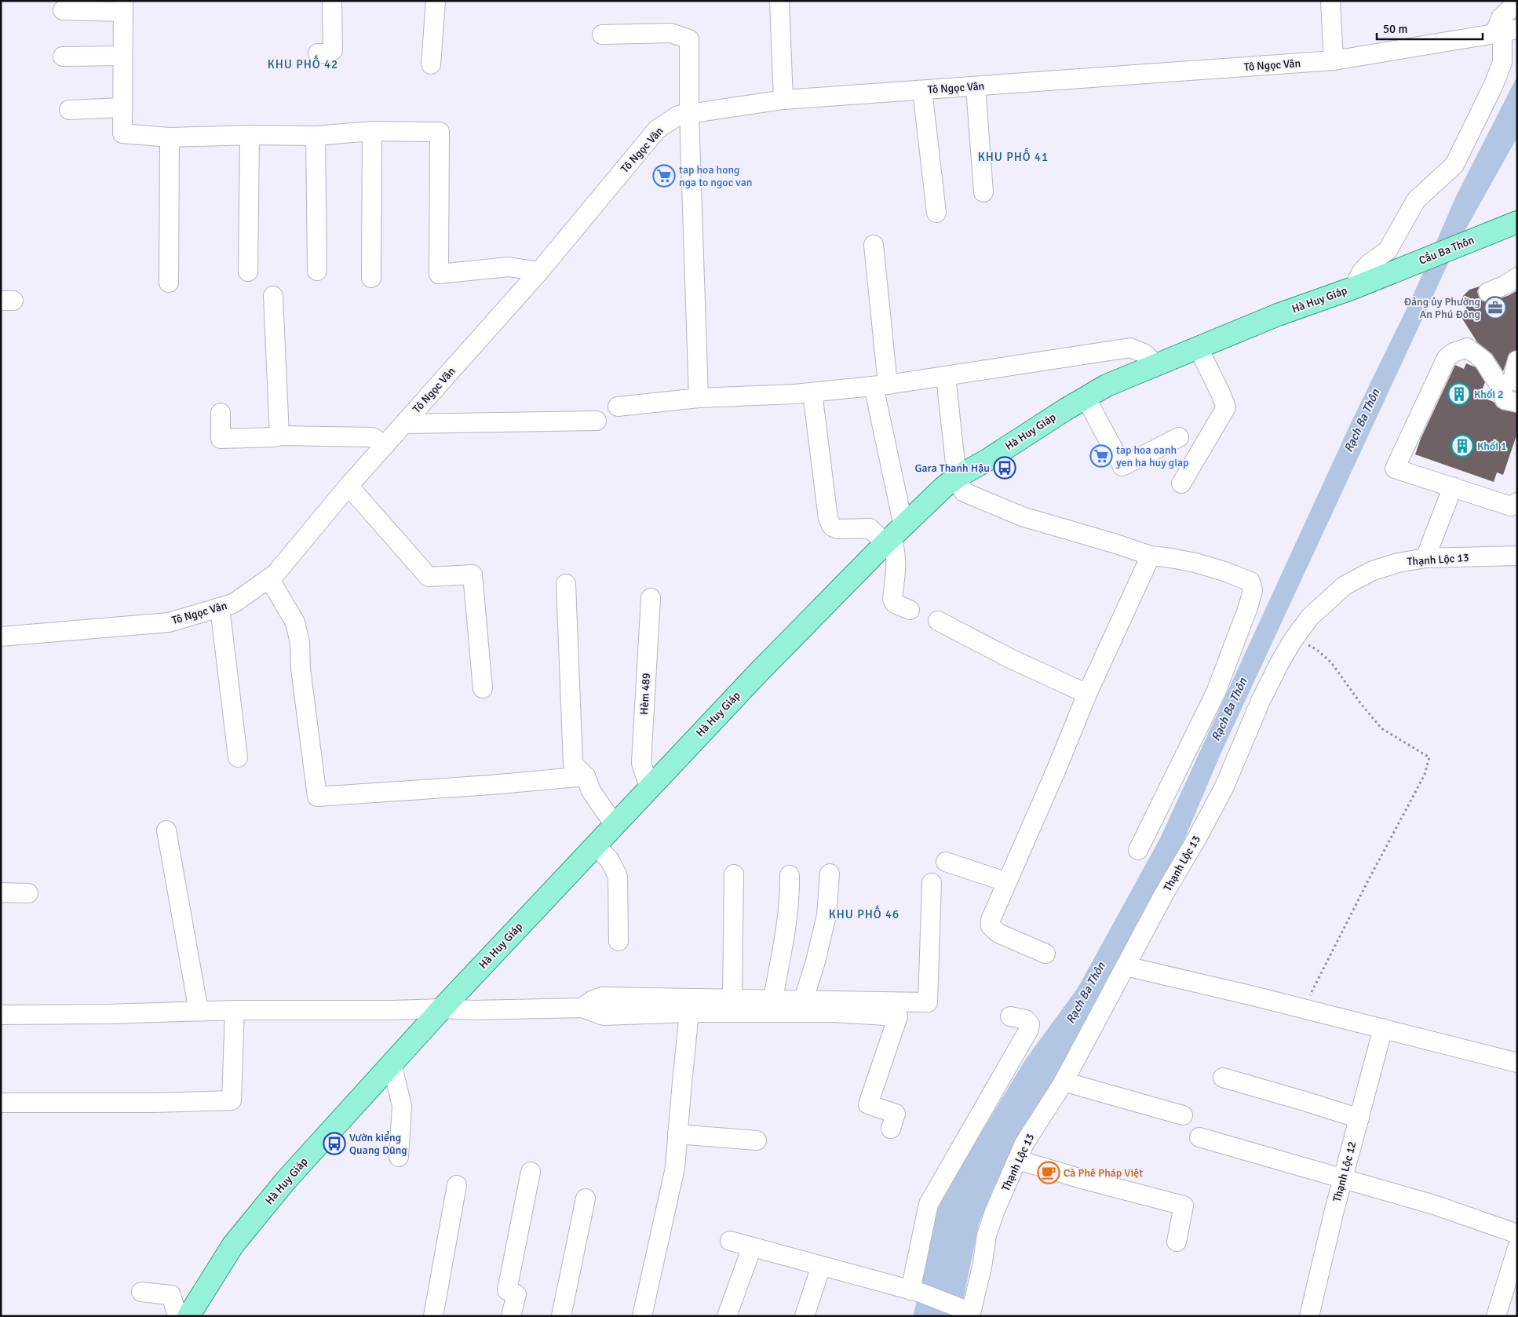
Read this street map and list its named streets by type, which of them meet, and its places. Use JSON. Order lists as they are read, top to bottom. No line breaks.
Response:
{"streets":{"main road":["Cầu Ba Thôn","Hà Huy Giáp"],"street":["Tô Ngọc Vân","Thạnh Lộc 13","Hèm 489","Thạnh Lộc 12"]},"crossings":[["Cầu Ba Thôn","Hà Huy Giáp"],["Hà Huy Giáp","Hèm 489"]],"districts":["KHU PHỐ 42","KHU PHỐ 41","KHU PHỐ 46"],"water":["Rạch Ba Thôn"],"places":{"supermarket":["tap hoa hong nga to ngoc van","tap hoa oanh yen ha huy giap"],"office":["Đảng ủy Phường An Phú Đông"],"building":["Khối 2","Khối 1"],"bus stop":["Gara Thanh Hậu","Vườn kiểng Quang Dũng"],"cafe":["Cà Phê Pháp Việt"]},"scale_bar":"50 m"}
